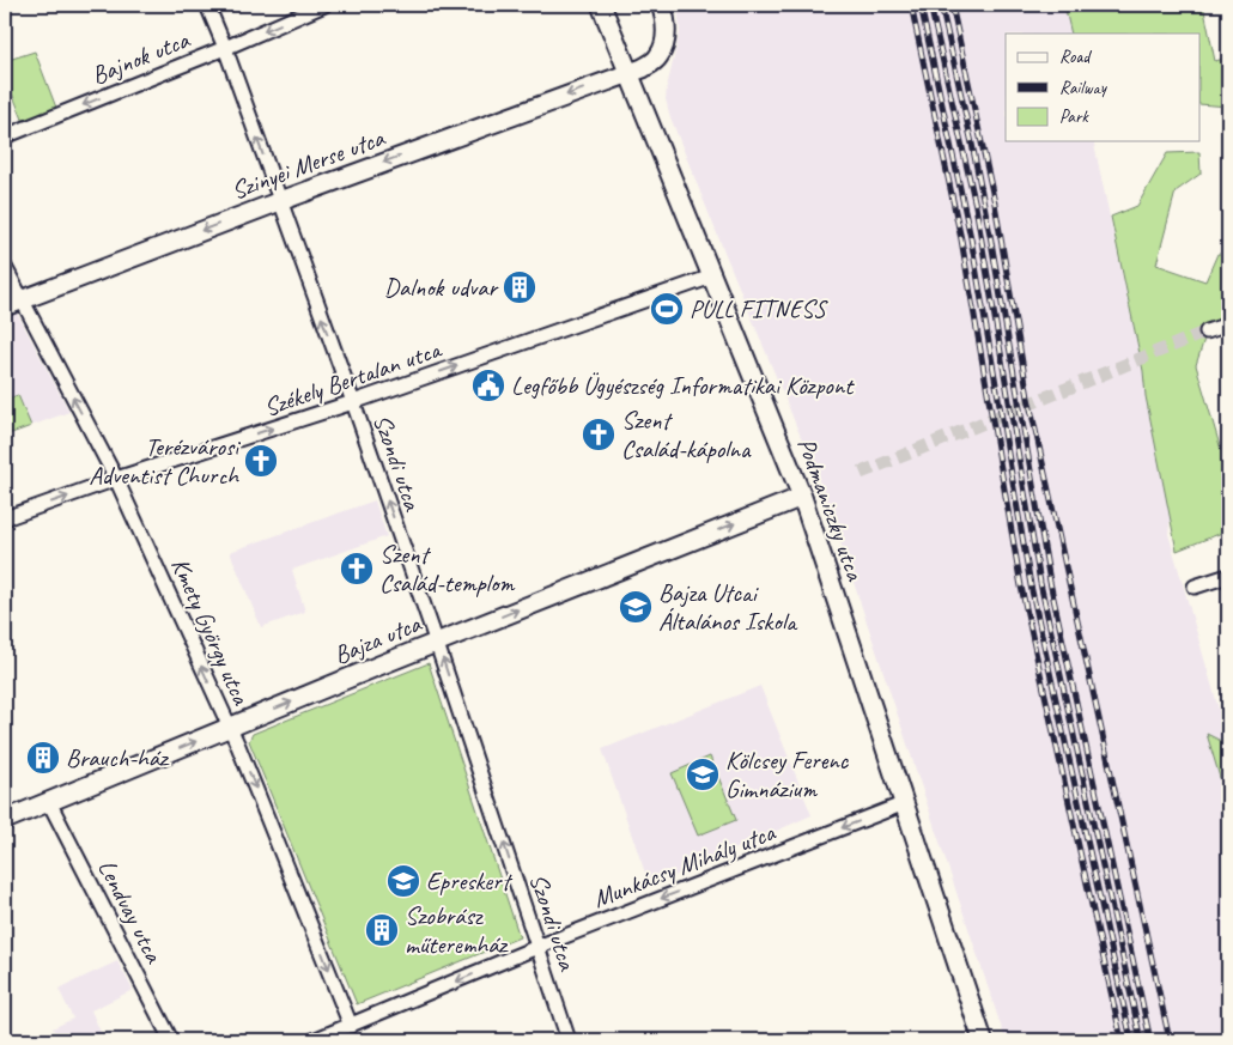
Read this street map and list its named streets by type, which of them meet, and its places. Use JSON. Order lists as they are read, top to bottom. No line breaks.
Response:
{"streets":{"street":["Bajnok utca","Szinyei Merse utca","Székely Bertalan utca","Szondi utca","Podmaniczky utca","Kmety György utca","Bajza utca","Munkácsy Mihály utca","Lendvay utca"]},"crossings":[["Bajnok utca","Szondi utca"],["Szinyei Merse utca","Szondi utca"],["Szinyei Merse utca","Podmaniczky utca"],["Szinyei Merse utca","Kmety György utca"],["Székely Bertalan utca","Szondi utca"],["Székely Bertalan utca","Podmaniczky utca"],["Székely Bertalan utca","Kmety György utca"],["Szondi utca","Bajza utca"],["Szondi utca","Munkácsy Mihály utca"],["Podmaniczky utca","Bajza utca"],["Podmaniczky utca","Munkácsy Mihály utca"],["Kmety György utca","Bajza utca"],["Kmety György utca","Munkácsy Mihály utca"],["Bajza utca","Lendvay utca"]],"one_way":["Bajnok utca","Szinyei Merse utca","Székely Bertalan utca","Szondi utca","Bajza utca","Munkácsy Mihály utca"],"places":{"building":["Dalnok udvar","Brauch-ház","Szobrász műteremház"],"sports":["PULL FITNESS"],"public building":["Legfőbb Ügyészség Informatikai Központ"],"church":["Szent Család-kápolna","Terézvárosi Adventist Church","Szent Család-templom"],"school or university":["Bajza Utcai Általános Iskola","Kölcsey Ferenc Gimnázium","Epreskert"]},"legend":["Road","Railway","Park"]}
